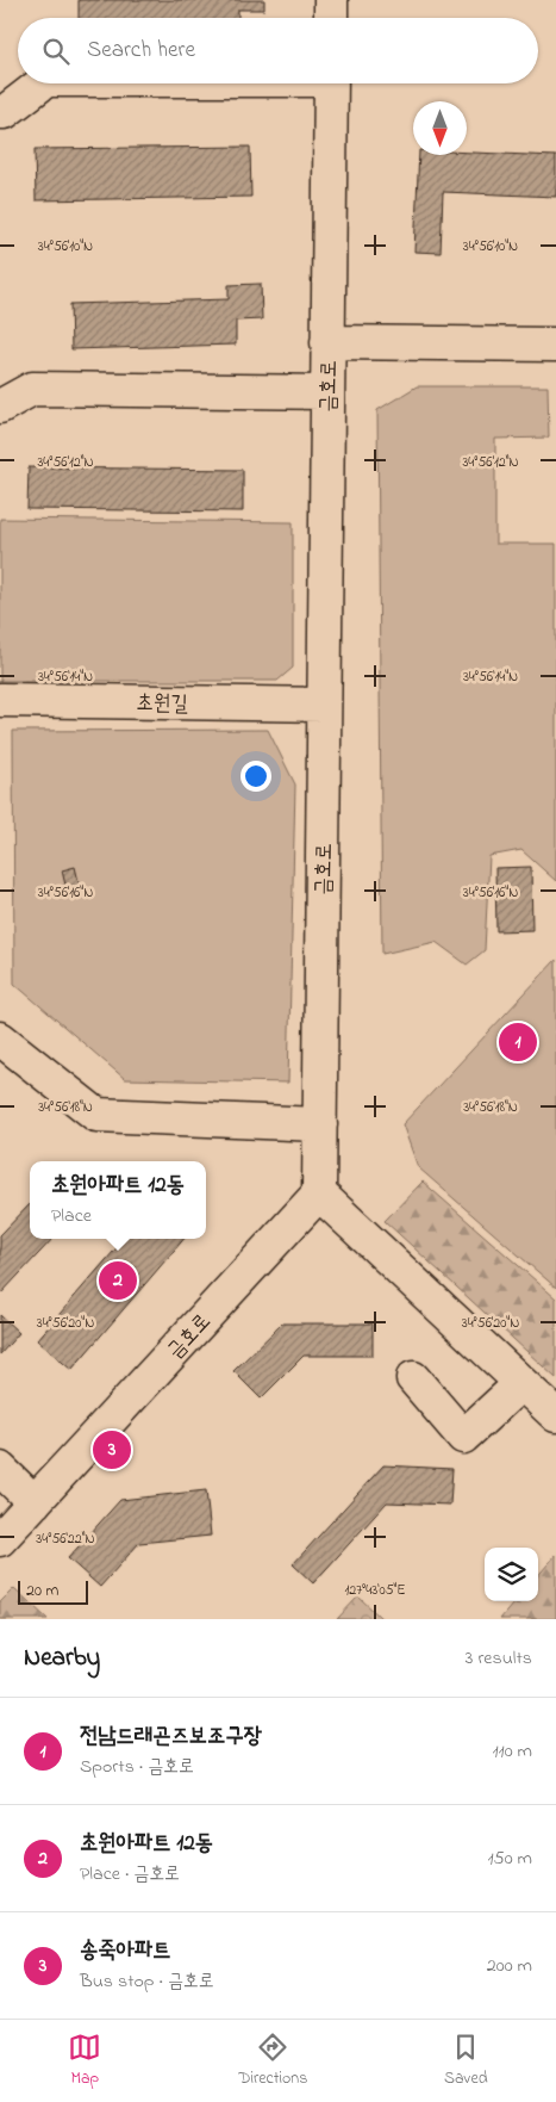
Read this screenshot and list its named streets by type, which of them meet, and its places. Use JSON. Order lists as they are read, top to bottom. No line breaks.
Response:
{"streets":{"street":["금호로","초원길"]},"crossings":[["금호로","초원길"]],"scale_bar":"20 m","north":"bottom","page":{"search":"Search here","pins":["1","2","3"],"popup":["초원아파트 12동","Place"],"scale":"20 m","heading":["Nearby","3 results"],"list":[{"mark":"1","name":"전남드래곤즈보조구장","note":"Sports · 금호로","value":"110 m"},{"mark":"2","name":"초원아파트 12동","note":"Place · 금호로","value":"150 m"},{"mark":"3","name":"송죽아파트","note":"Bus stop · 금호로","value":"200 m"}],"nav":["Map","Directions","Saved"]},"coordinates":["34°56'10\"N","34°56'12\"N","34°56'14\"N","34°56'16\"N","34°56'18\"N","34°56'20\"N","34°56'22\"N","127°43'05\"E"]}
